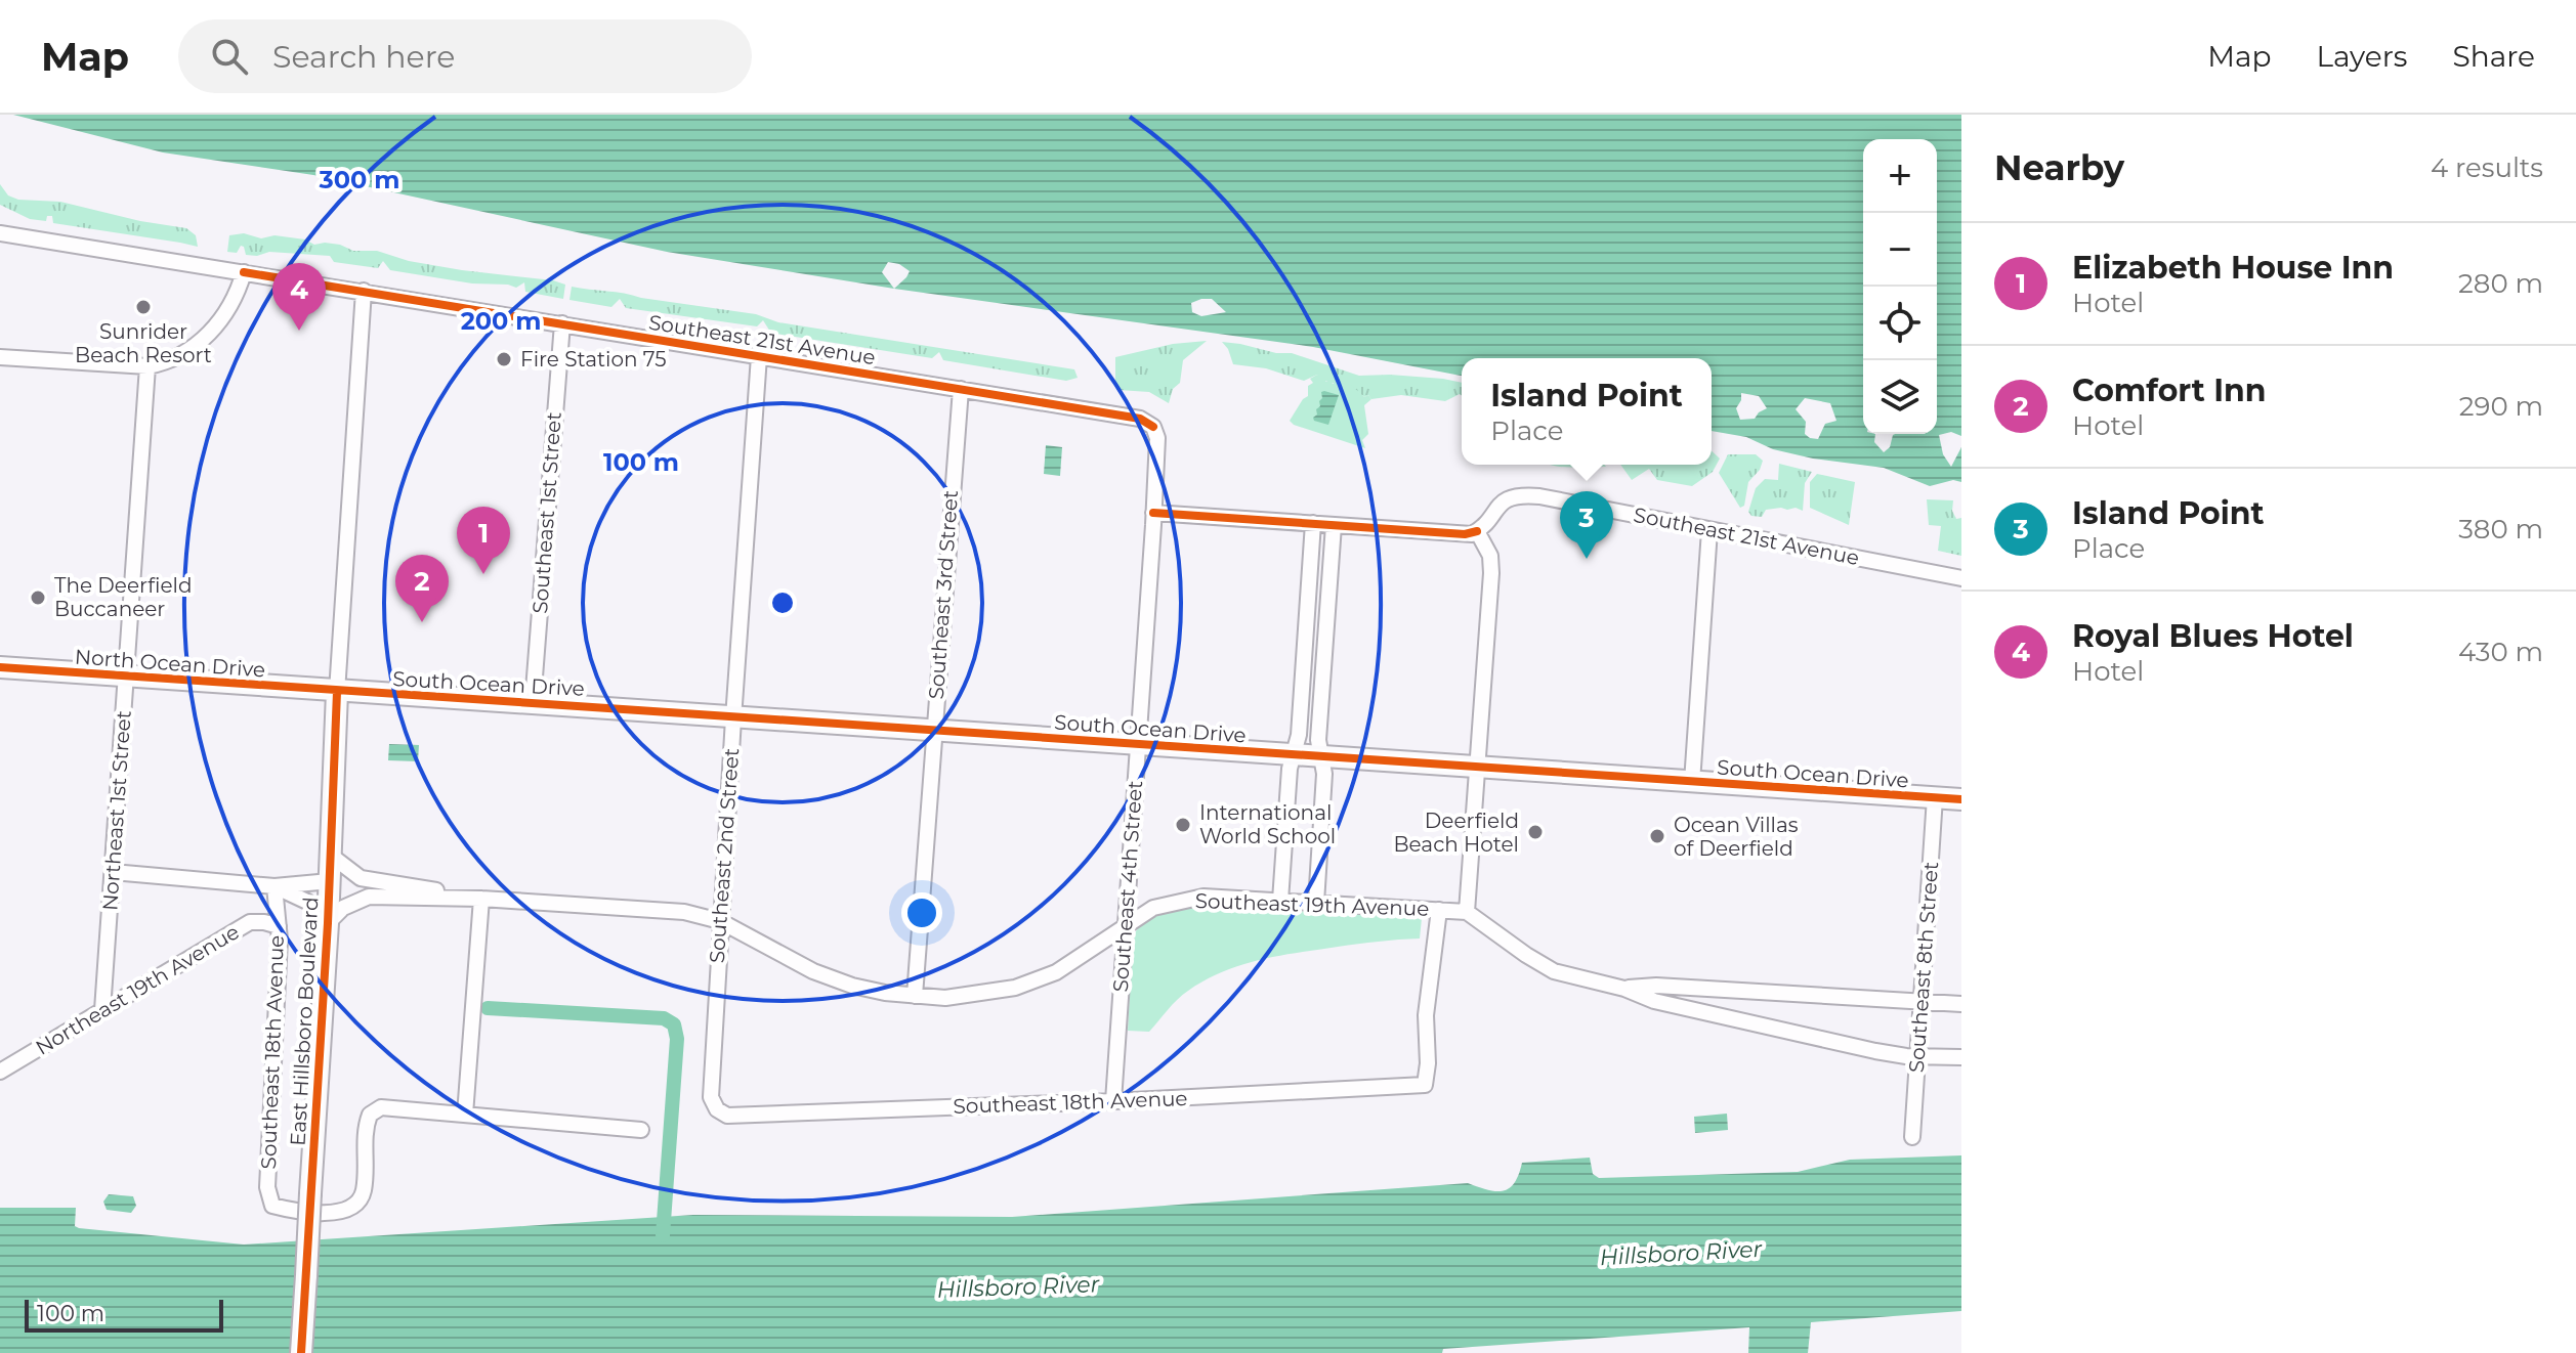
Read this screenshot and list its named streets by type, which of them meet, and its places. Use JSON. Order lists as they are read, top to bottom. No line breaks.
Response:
{"streets":{"main road":["North Ocean Drive","South Ocean Drive","East Hillsboro Boulevard"],"street":["Southeast 21st Avenue","Southeast 1st Street","Southeast 3rd Street","Northeast 1st Street","Southeast 2nd Street","Southeast 4th Street","Southeast 19th Avenue","Southeast 8th Street","Northeast 19th Avenue","Southeast 18th Avenue"]},"crossings":[["Southeast 21st Avenue","Southeast 1st Street"],["Southeast 21st Avenue","Southeast 3rd Street"],["Southeast 21st Avenue","Southeast 2nd Street"],["Southeast 21st Avenue","Southeast 4th Street"],["Southeast 21st Avenue","East Hillsboro Boulevard"],["Southeast 1st Street","South Ocean Drive"],["Southeast 3rd Street","South Ocean Drive"],["Southeast 3rd Street","Southeast 19th Avenue"],["North Ocean Drive","South Ocean Drive"],["North Ocean Drive","Northeast 1st Street"],["North Ocean Drive","East Hillsboro Boulevard"],["South Ocean Drive","Southeast 2nd Street"],["South Ocean Drive","Southeast 4th Street"],["South Ocean Drive","Southeast 8th Street"],["South Ocean Drive","East Hillsboro Boulevard"],["Northeast 1st Street","Northeast 19th Avenue"],["Southeast 2nd Street","Southeast 19th Avenue"],["Southeast 2nd Street","Southeast 18th Avenue"],["Southeast 4th Street","Southeast 19th Avenue"],["Southeast 4th Street","Southeast 18th Avenue"],["Southeast 19th Avenue","East Hillsboro Boulevard"],["Southeast 19th Avenue","Southeast 18th Avenue"],["Northeast 19th Avenue","Southeast 18th Avenue"]],"water":["Hillsboro River"],"places":["Sunrider Beach Resort","Fire Station 75","The Deerfield Buccaneer","International World School","Deerfield Beach Hotel","Ocean Villas of Deerfield"],"scale_bar":"100 m","page":{"header":"Map","search":"Search here","nav":["Map","Layers","Share"],"heading":["Nearby","4 results"],"map_buttons":["+","−"],"list":[{"mark":"1","name":"Elizabeth House Inn","note":"Hotel","value":"280 m"},{"mark":"2","name":"Comfort Inn","note":"Hotel","value":"290 m"},{"mark":"3","name":"Island Point","note":"Place","value":"380 m"},{"mark":"4","name":"Royal Blues Hotel","note":"Hotel","value":"430 m"}],"pins":["4","3","1","2"],"popup":["Island Point","Place"],"scale":"100 m"},"rings":["300 m","200 m","100 m"]}
